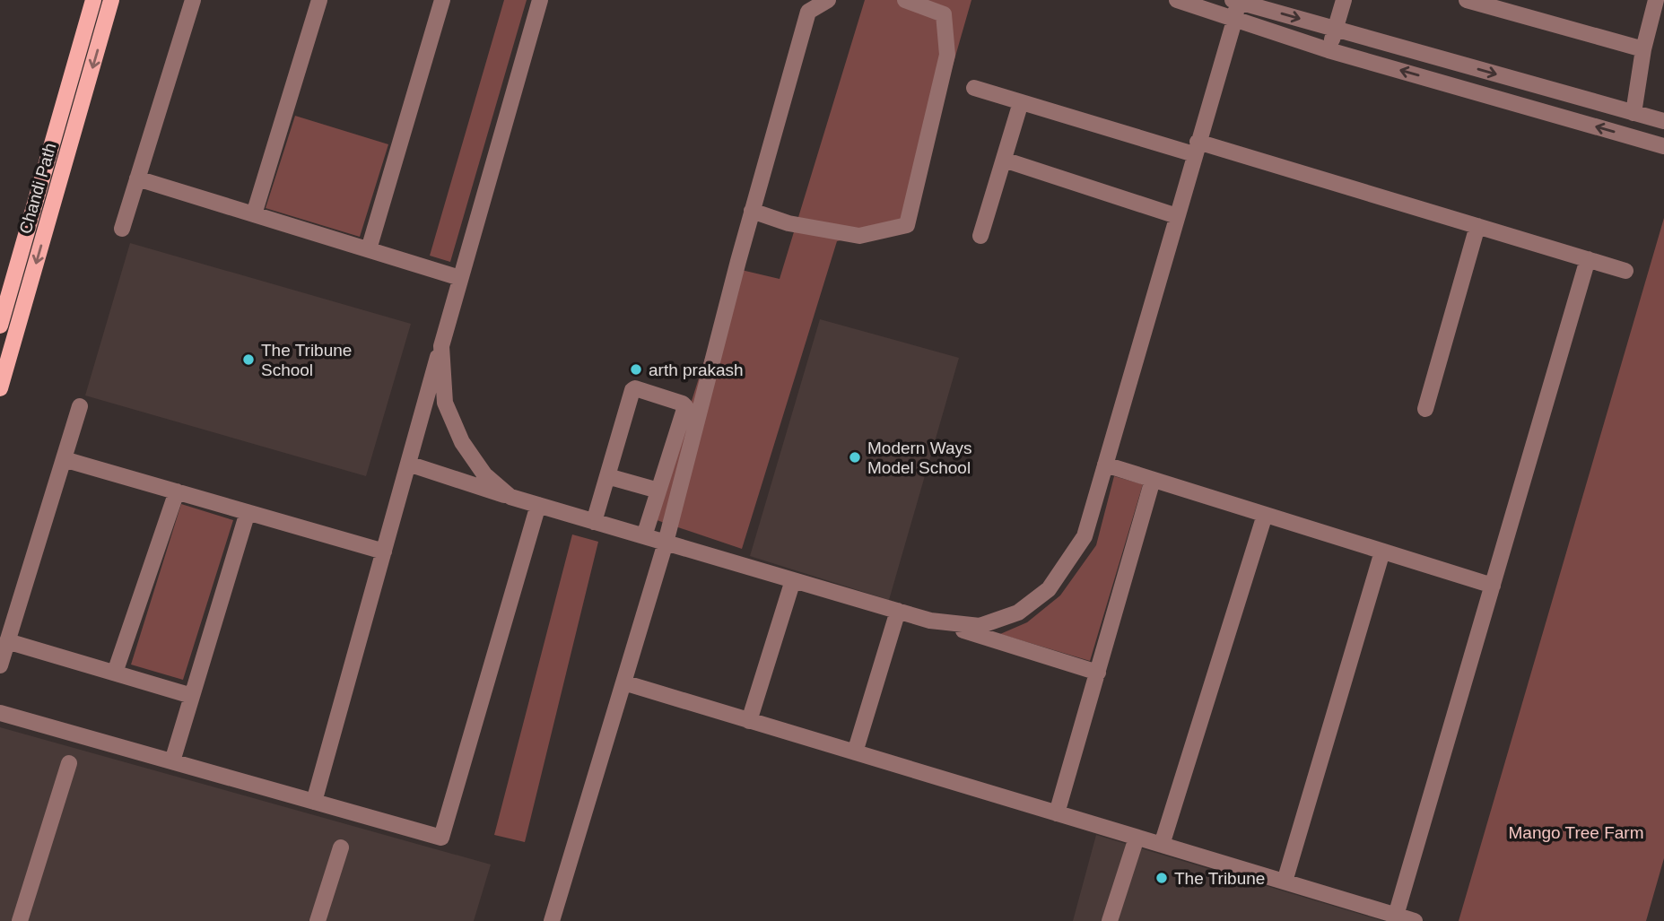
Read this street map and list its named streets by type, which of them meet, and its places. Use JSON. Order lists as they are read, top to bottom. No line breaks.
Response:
{"streets":{"main road":["Chandi Path"]},"parks":["Mango Tree Farm"],"places":["The Tribune School","arth prakash","Modern Ways Model School","The Tribune"]}
